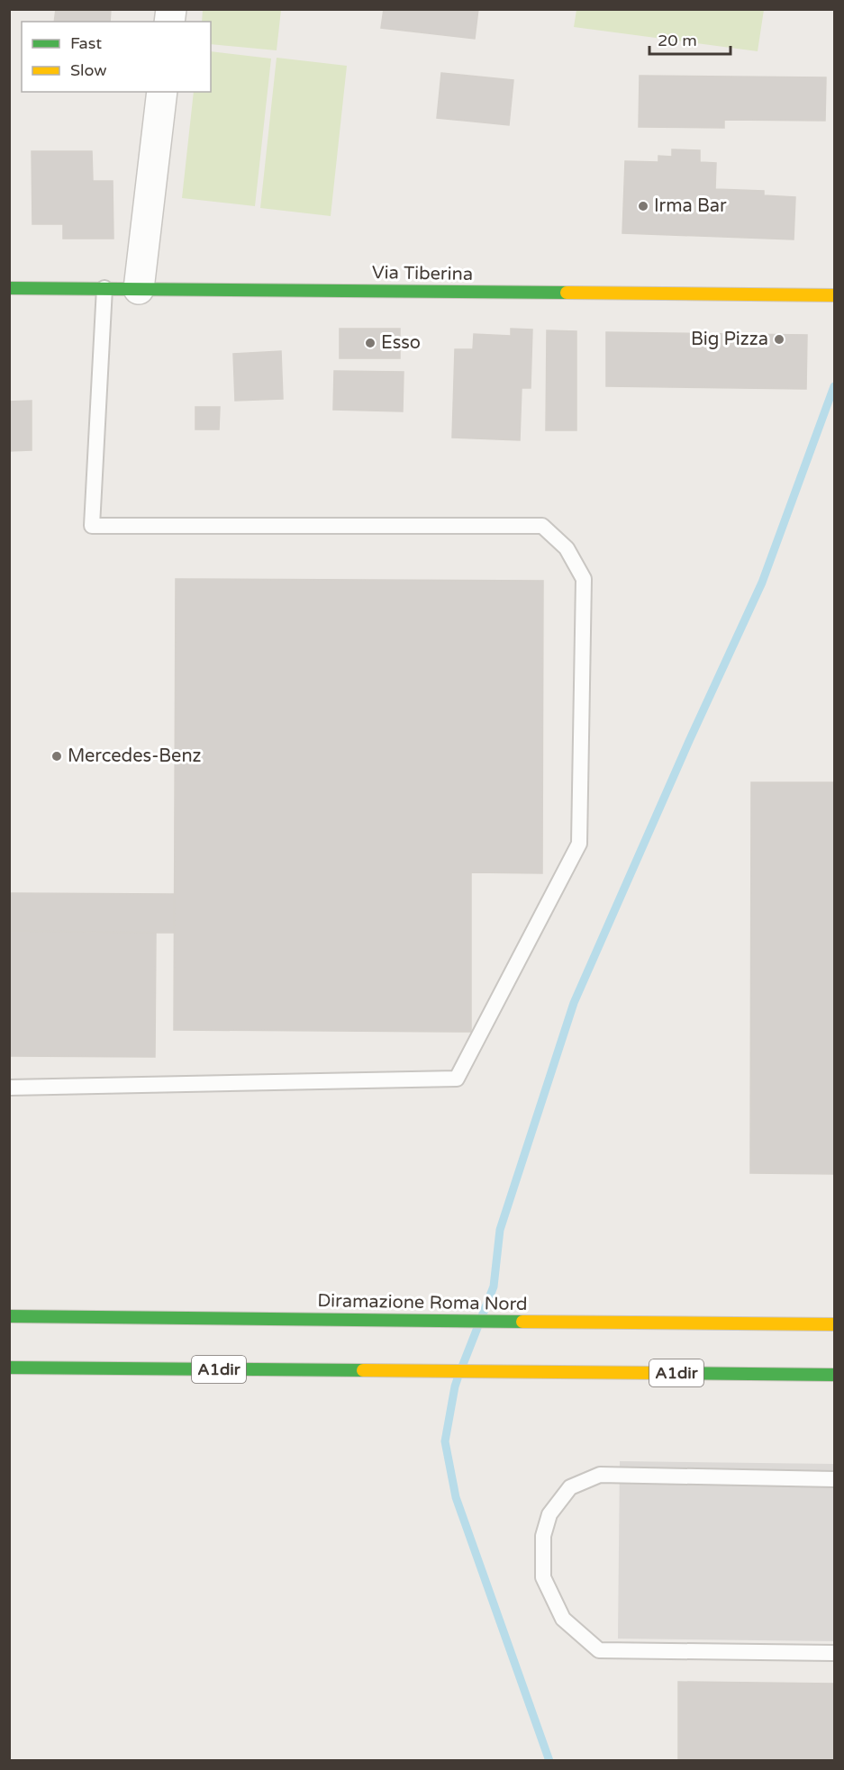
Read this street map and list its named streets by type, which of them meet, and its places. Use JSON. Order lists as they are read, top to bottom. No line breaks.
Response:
{"streets":{"main road":["Via Tiberina","Diramazione Roma Nord","A1dir"]},"places":["Irma Bar","Big Pizza","Esso","Mercedes-Benz"],"legend":["Fast","Slow"],"scale_bar":"20 m"}
